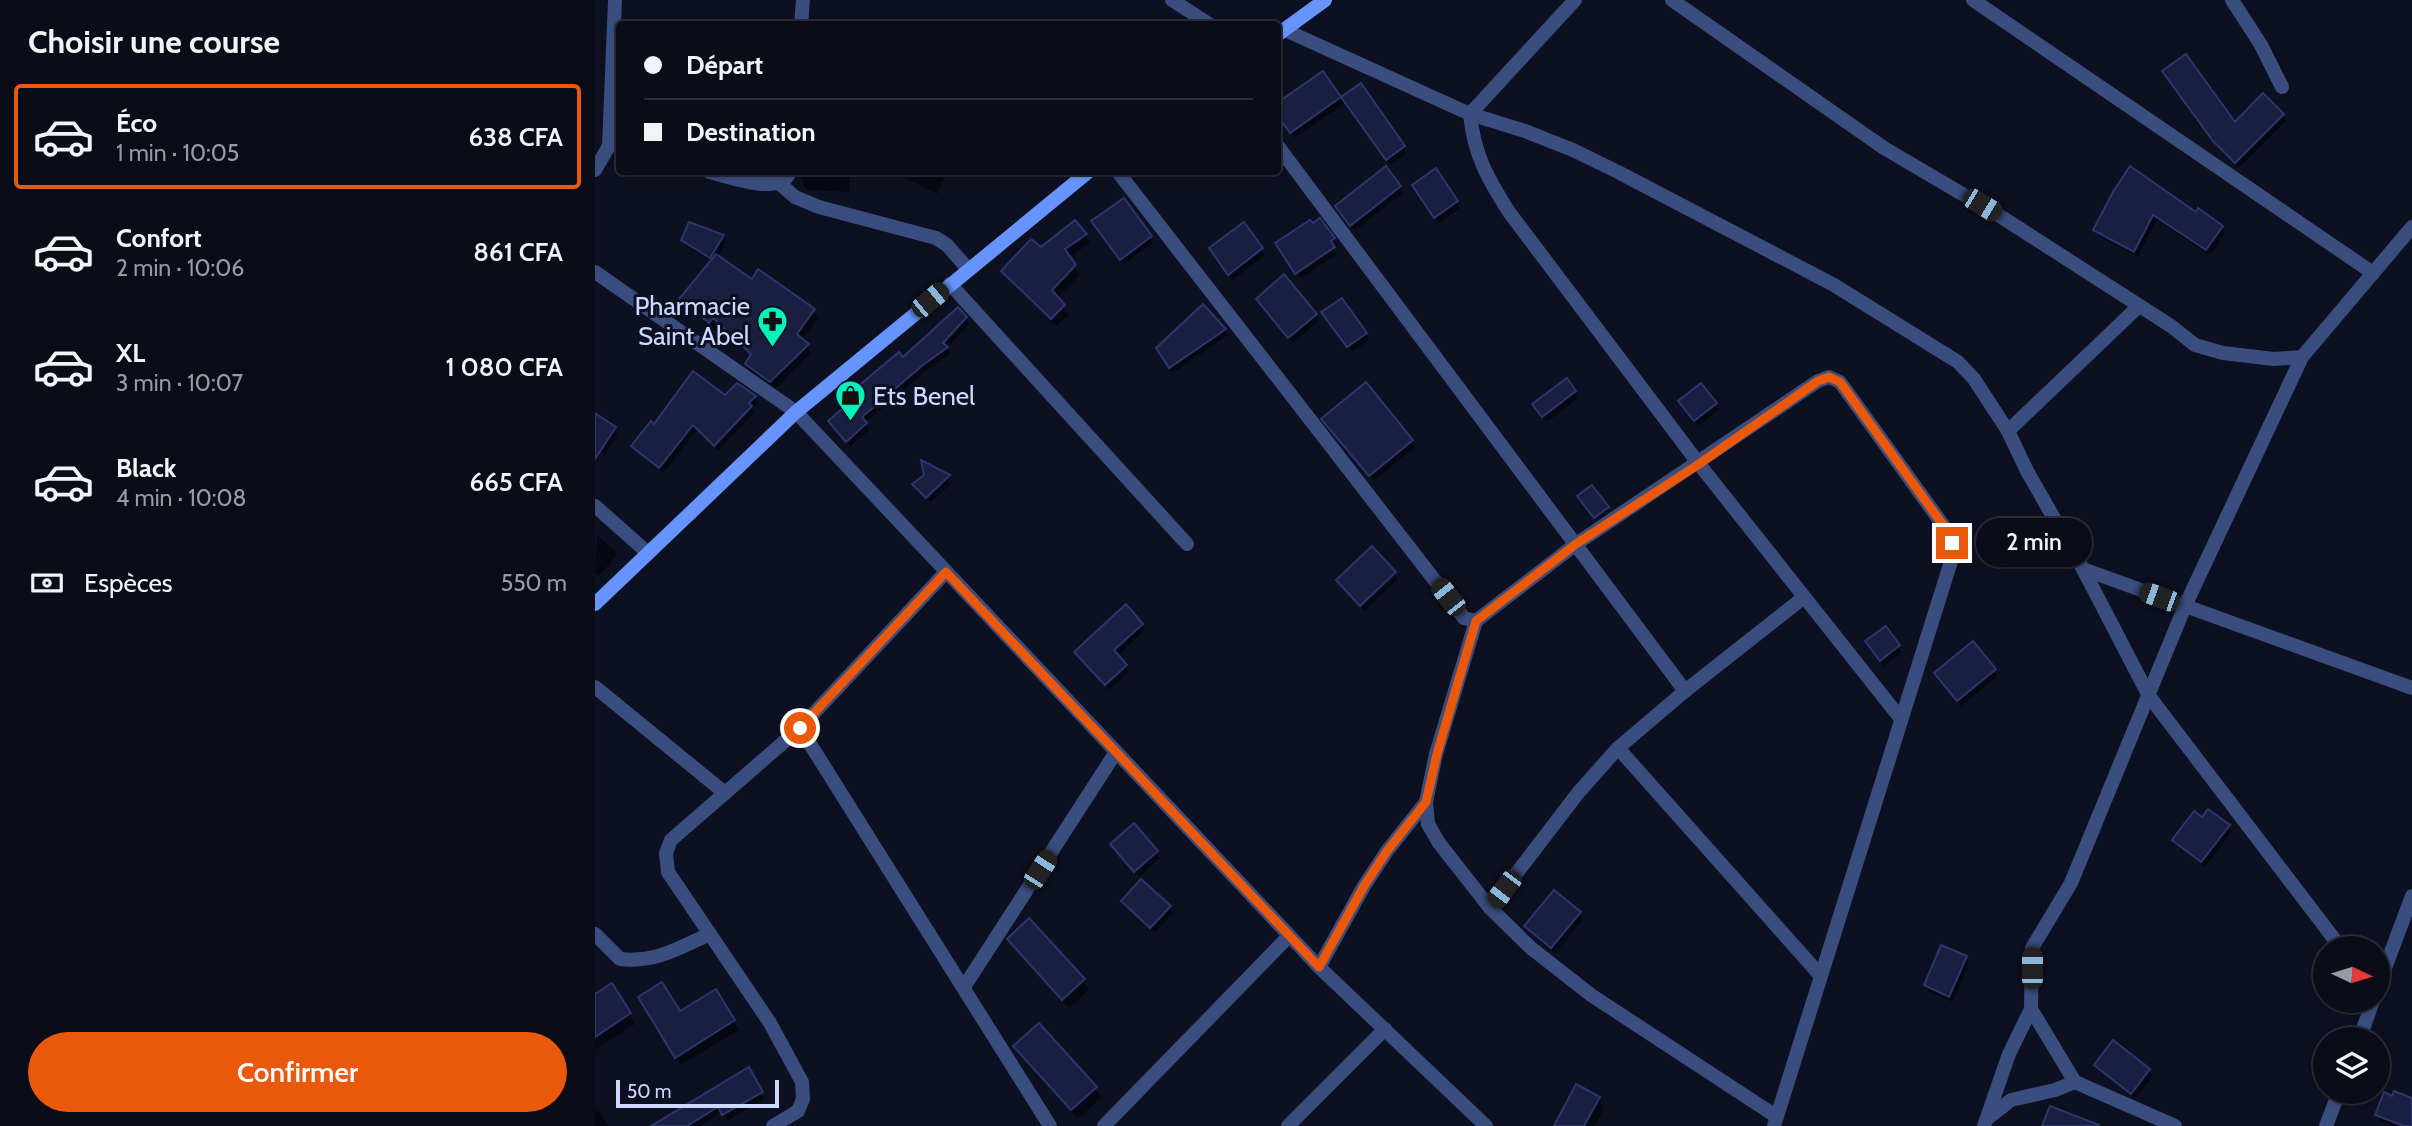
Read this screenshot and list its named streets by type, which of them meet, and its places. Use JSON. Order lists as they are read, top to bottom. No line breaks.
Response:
{"places":{"pharmacy":["Pharmacie Saint Abel"],"shop":["Ets Benel"]},"scale_bar":"50 m","north":"right","page":{"heading":"Choisir une course","banner":["Départ","Destination"],"list":[{"name":"Éco","note":"1 min · 10:05","value":"638 CFA"},{"name":"Confort","note":"2 min · 10:06","value":"861 CFA"},{"name":"XL","note":"3 min · 10:07","value":"1 080 CFA"},{"name":"Black","note":"4 min · 10:08","value":"665 CFA"}],"bubble":"2 min","pay":["Espèces","550 m"],"buttons":"Confirmer","scale":"50 m"}}
